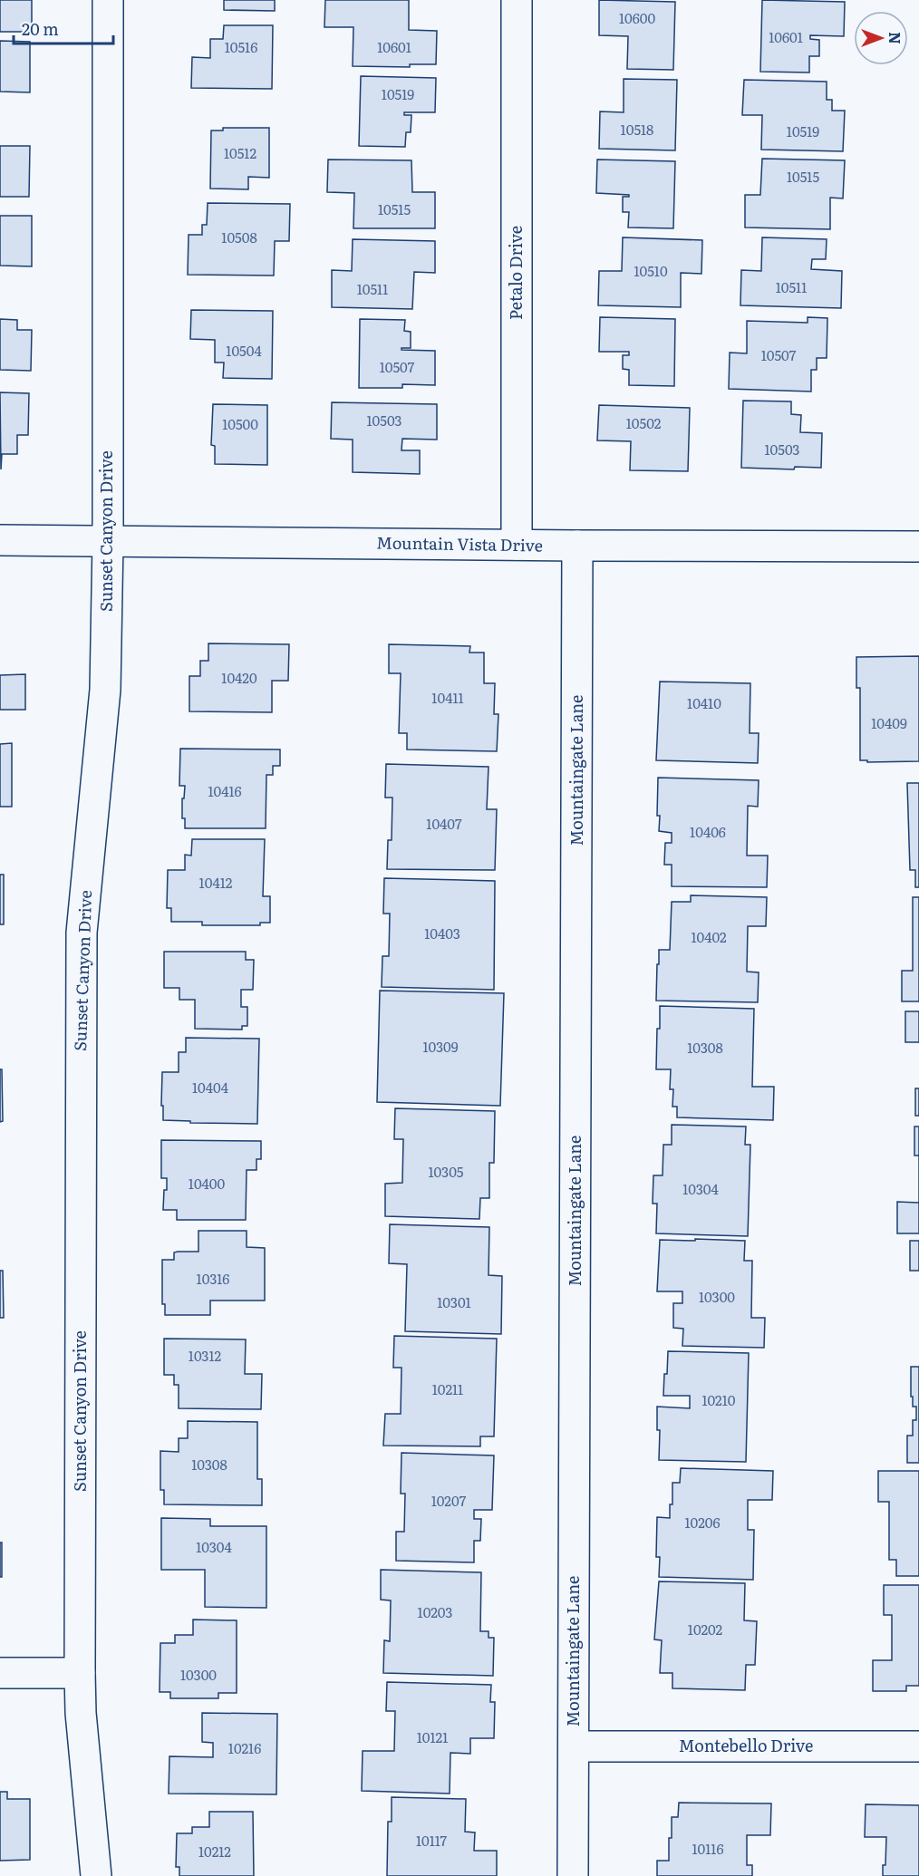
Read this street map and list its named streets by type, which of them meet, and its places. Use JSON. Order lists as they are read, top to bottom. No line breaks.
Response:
{"streets":{"street":["Petalo Drive","Sunset Canyon Drive","Mountain Vista Drive","Mountaingate Lane","Montebello Drive"]},"crossings":[["Petalo Drive","Mountain Vista Drive"],["Sunset Canyon Drive","Mountain Vista Drive"],["Mountain Vista Drive","Mountaingate Lane"],["Mountaingate Lane","Montebello Drive"]],"house_numbers":["10600","10601","10516","10601","10519","10518","10519","10512","10515","10515","10508","10510","10511","10511","10504","10507","10507","10503","10502","10500","10503","10420","10411","10410","10409","10416","10407","10406","10412","10403","10402","10309","10308","10404","10305","10400","10304","10316","10300","10301","10312","10211","10210","10308","10207","10206","10304","10203","10202","10300","10121","10216","10117","10116","10212"],"scale_bar":"20 m","north":"right"}
